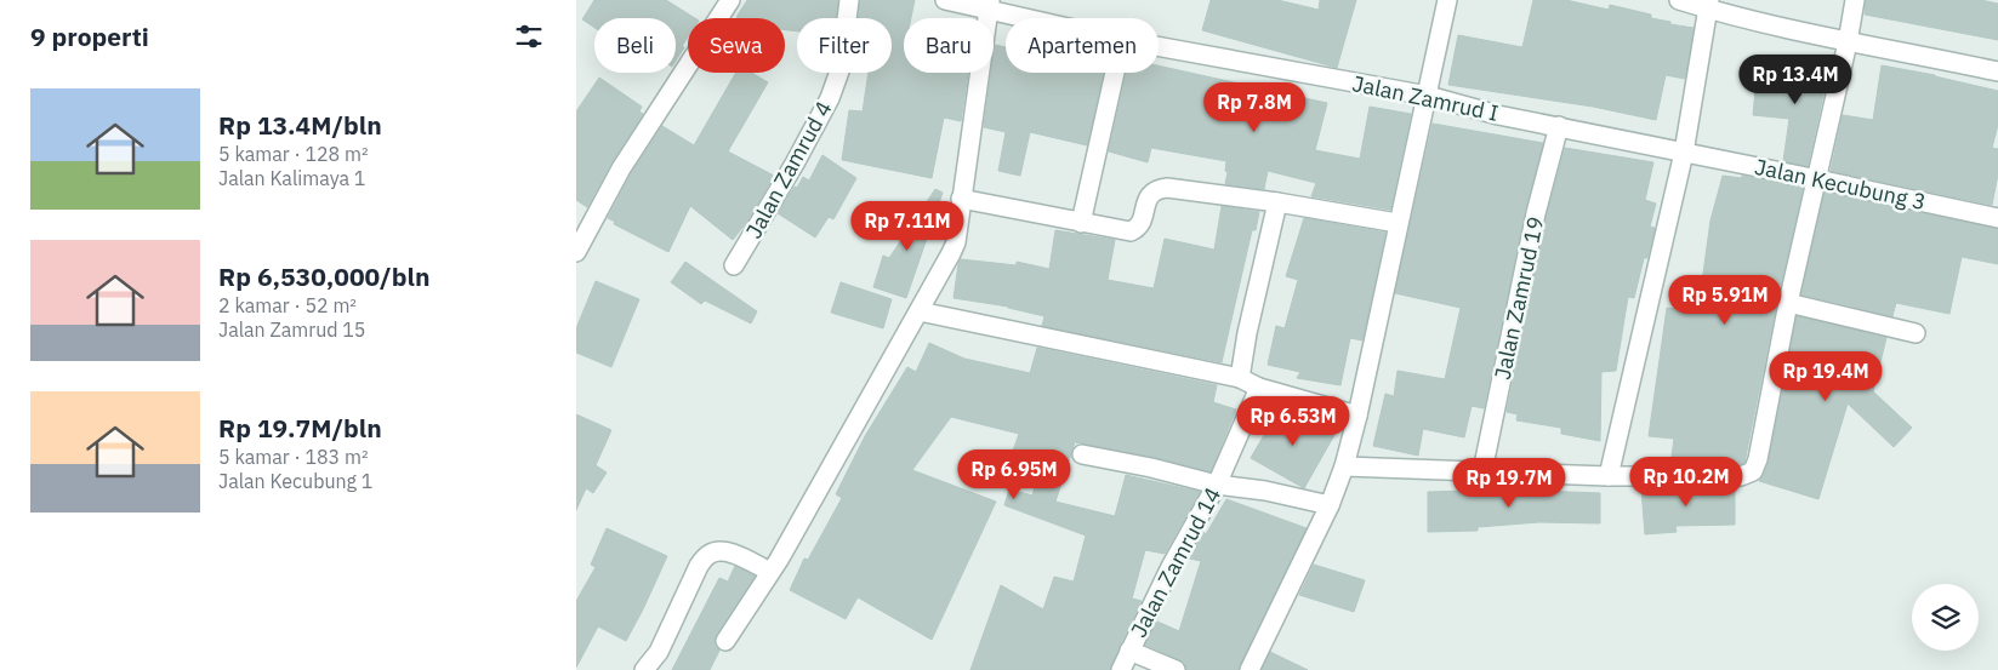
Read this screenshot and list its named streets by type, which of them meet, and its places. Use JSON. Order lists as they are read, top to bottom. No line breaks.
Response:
{"streets":{"street":["Jalan Zamrud I","Jalan Zamrud 4","Jalan Kecubung 3","Jalan Zamrud 19","Jalan Zamrud 14"]},"crossings":[["Jalan Zamrud I","Jalan Kecubung 3"],["Jalan Zamrud I","Jalan Zamrud 19"]],"page":{"heading":"9 properti","chip":["Beli","Sewa","Filter","Baru","Apartemen"],"price":["Rp 13.4M","Rp 7.8M","Rp 7.11M","Rp 5.91M","Rp 19.4M","Rp 6.53M","Rp 6.95M","Rp 10.2M","Rp 19.7M"],"list":[{"name":"Rp 13.4M/bln","note":"5 kamar · 128 m² · Jalan Kalimaya 1"},{"name":"Rp 6,530,000/bln","note":"2 kamar · 52 m² · Jalan Zamrud 15"},{"name":"Rp 19.7M/bln","note":"5 kamar · 183 m² · Jalan Kecubung 1"}]}}
